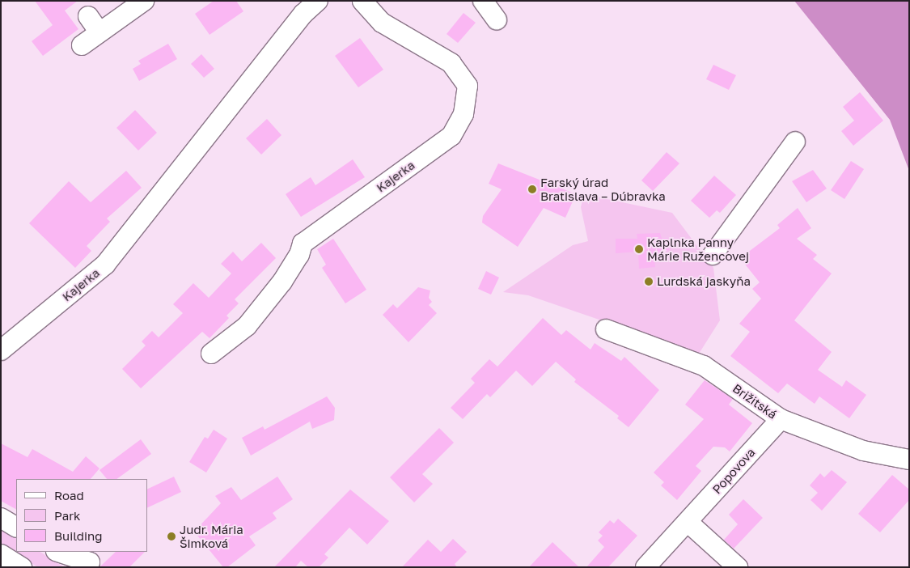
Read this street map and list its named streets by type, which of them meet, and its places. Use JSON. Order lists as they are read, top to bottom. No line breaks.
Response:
{"streets":{"street":["Kajerka","Brižitská","Popovova"]},"crossings":[["Brižitská","Popovova"]],"places":["Farský úrad Bratislava – Dúbravka","Kaplnka Panny Márie Ružencovej","Lurdská jaskyňa","Judr. Mária Šimková"],"legend":["Road","Park","Building"]}
